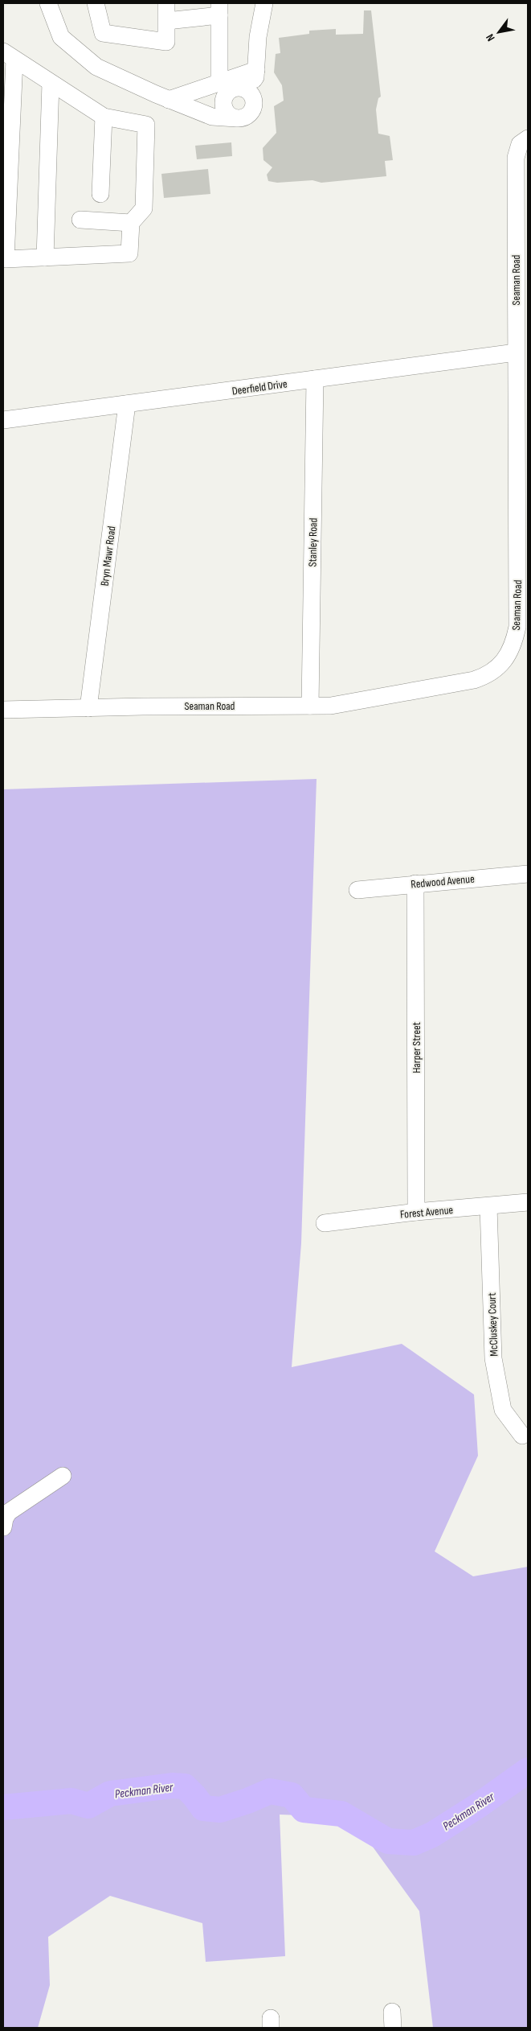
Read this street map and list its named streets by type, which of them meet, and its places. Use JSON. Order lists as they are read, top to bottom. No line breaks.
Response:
{"streets":{"street":["Seaman Road","Deerfield Drive","Stanley Road","Bryn Mawr Road","Redwood Avenue","Harper Street","Forest Avenue","McCluskey Court"]},"crossings":[["Seaman Road","Deerfield Drive"],["Seaman Road","Stanley Road"],["Seaman Road","Bryn Mawr Road"],["Deerfield Drive","Stanley Road"],["Deerfield Drive","Bryn Mawr Road"],["Redwood Avenue","Harper Street"],["Harper Street","Forest Avenue"],["Forest Avenue","McCluskey Court"]],"water":["Peckman River"],"north":"bottom left"}
